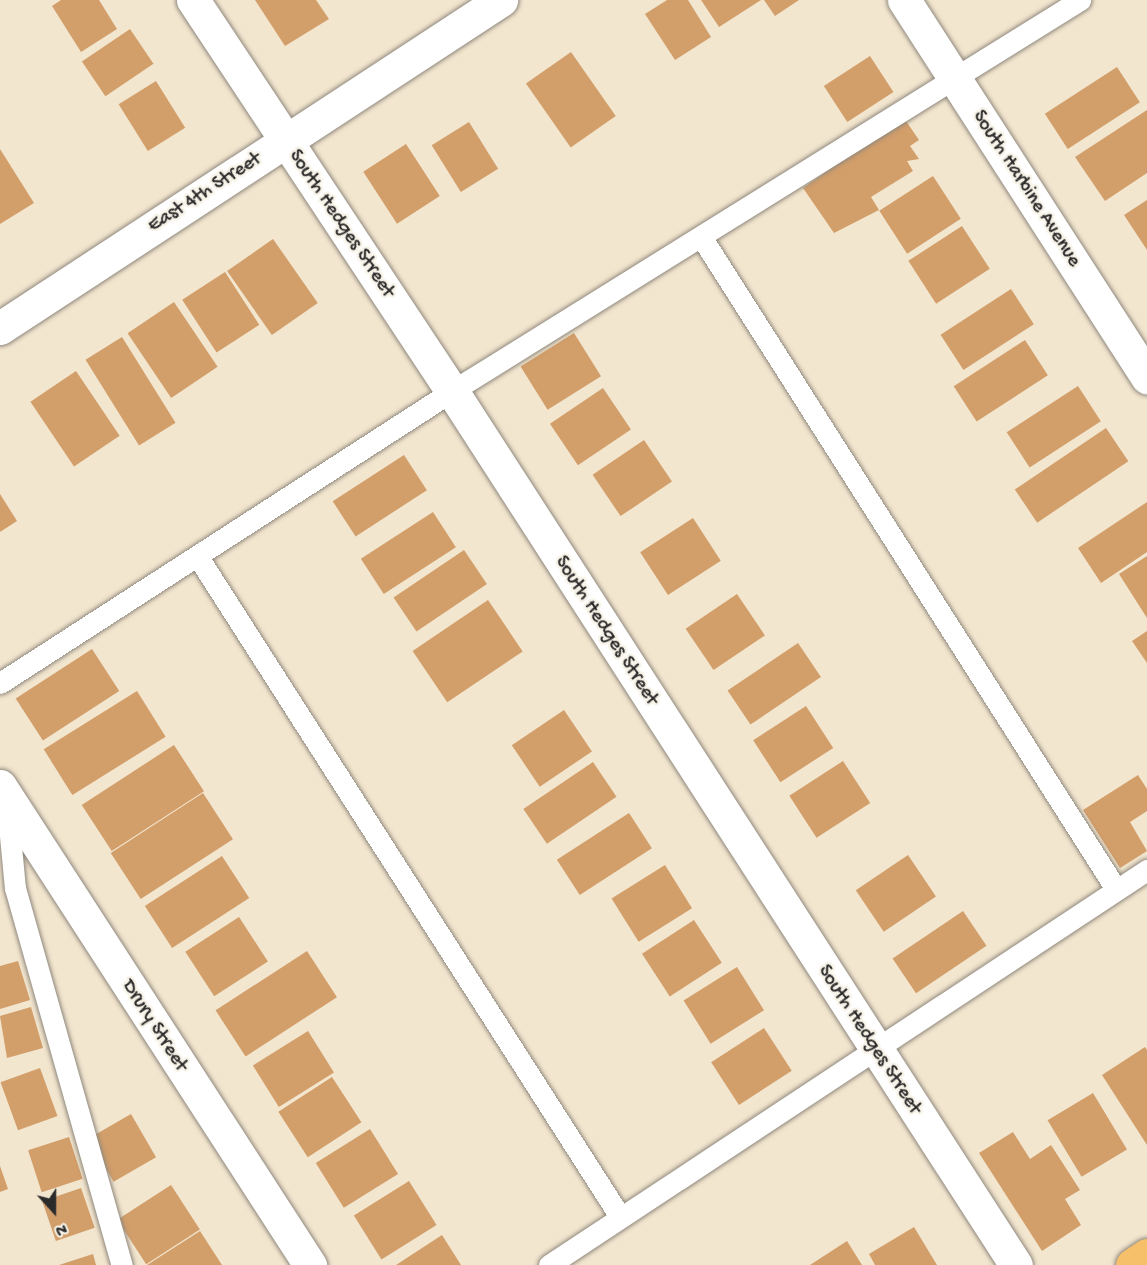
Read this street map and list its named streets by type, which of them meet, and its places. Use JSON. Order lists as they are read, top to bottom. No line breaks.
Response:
{"streets":{"street":["South Harbine Avenue","East 4th Street","South Hedges Street","Drury Street"]},"crossings":[["East 4th Street","South Hedges Street"]],"north":"bottom"}
